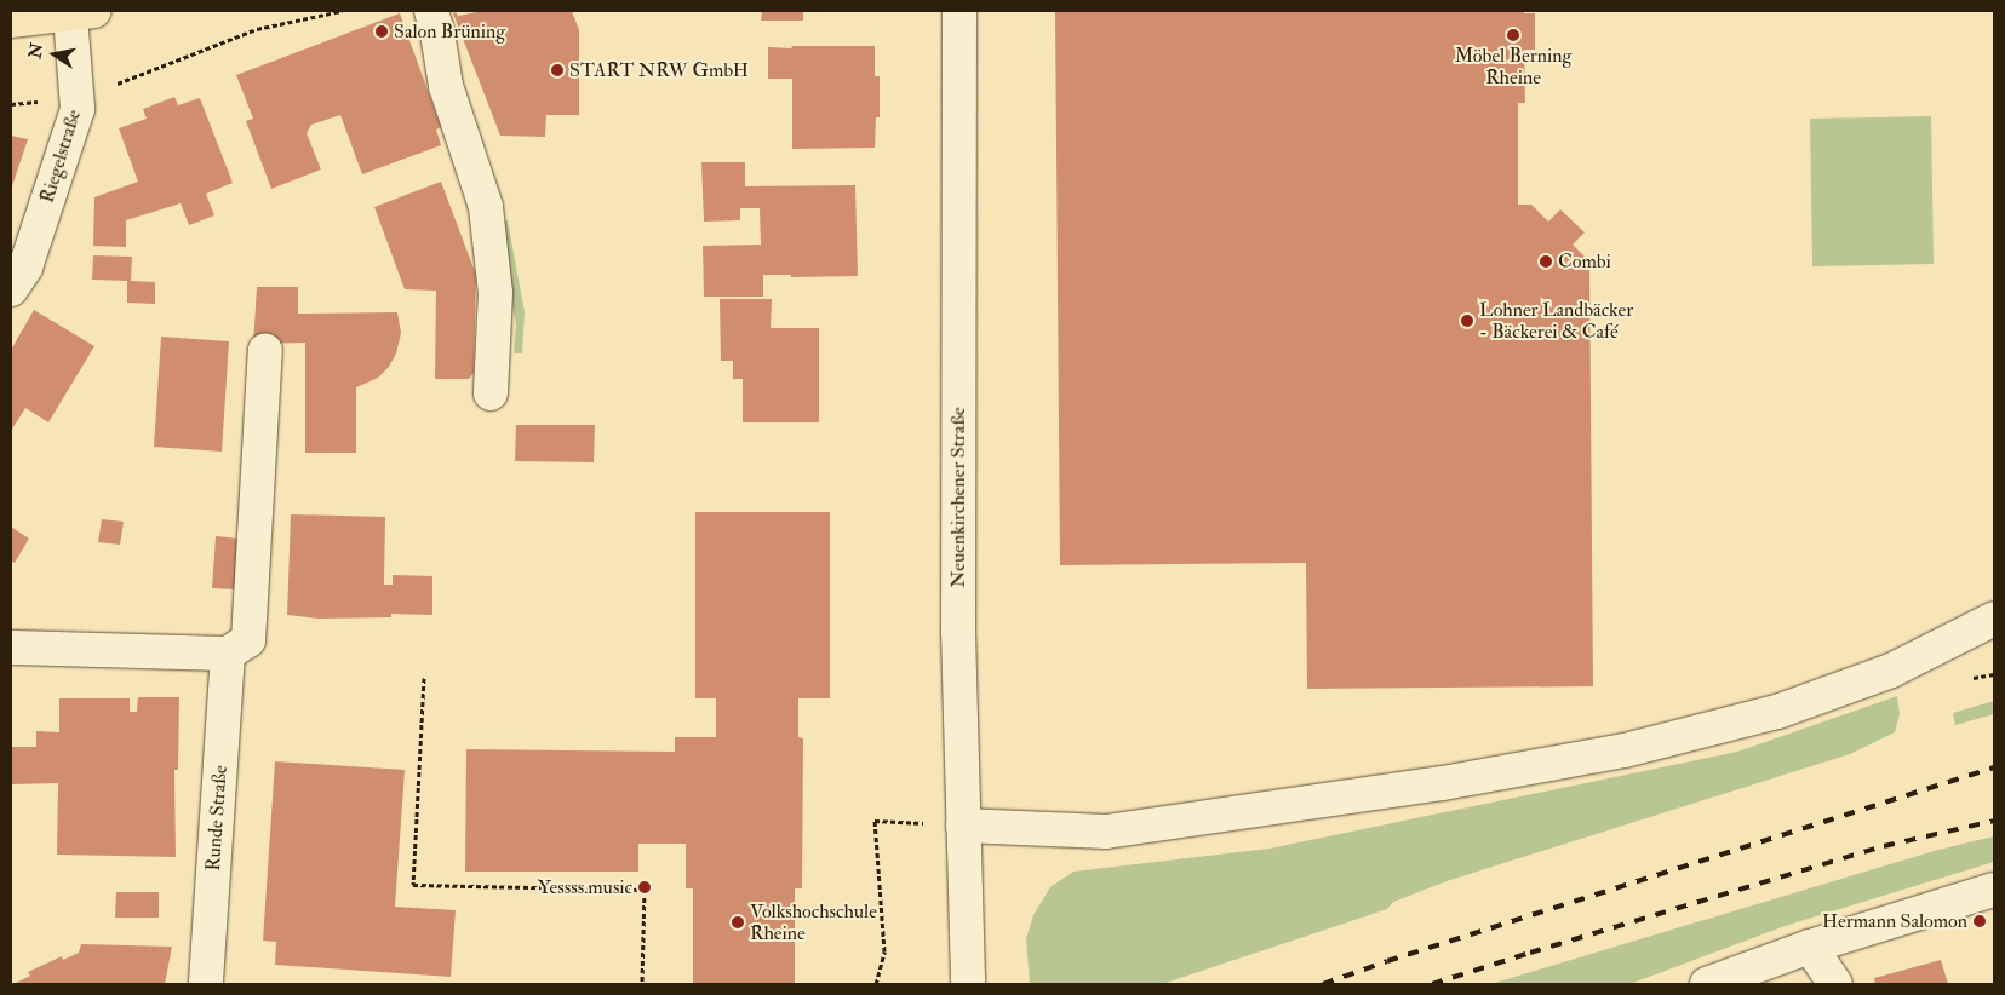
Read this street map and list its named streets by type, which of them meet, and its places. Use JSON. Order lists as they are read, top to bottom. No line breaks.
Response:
{"streets":{"street":["Riegelstraße","Neuenkirchener Straße","Runde Straße"]},"places":["Salon Brüning","Möbel Berning Rheine","START NRW GmbH","Combi","Lohner Landbäcker - Bäckerei & Café","Yessss.music","Hermann Salomon","Volkshochschule Rheine"],"north":"left"}
